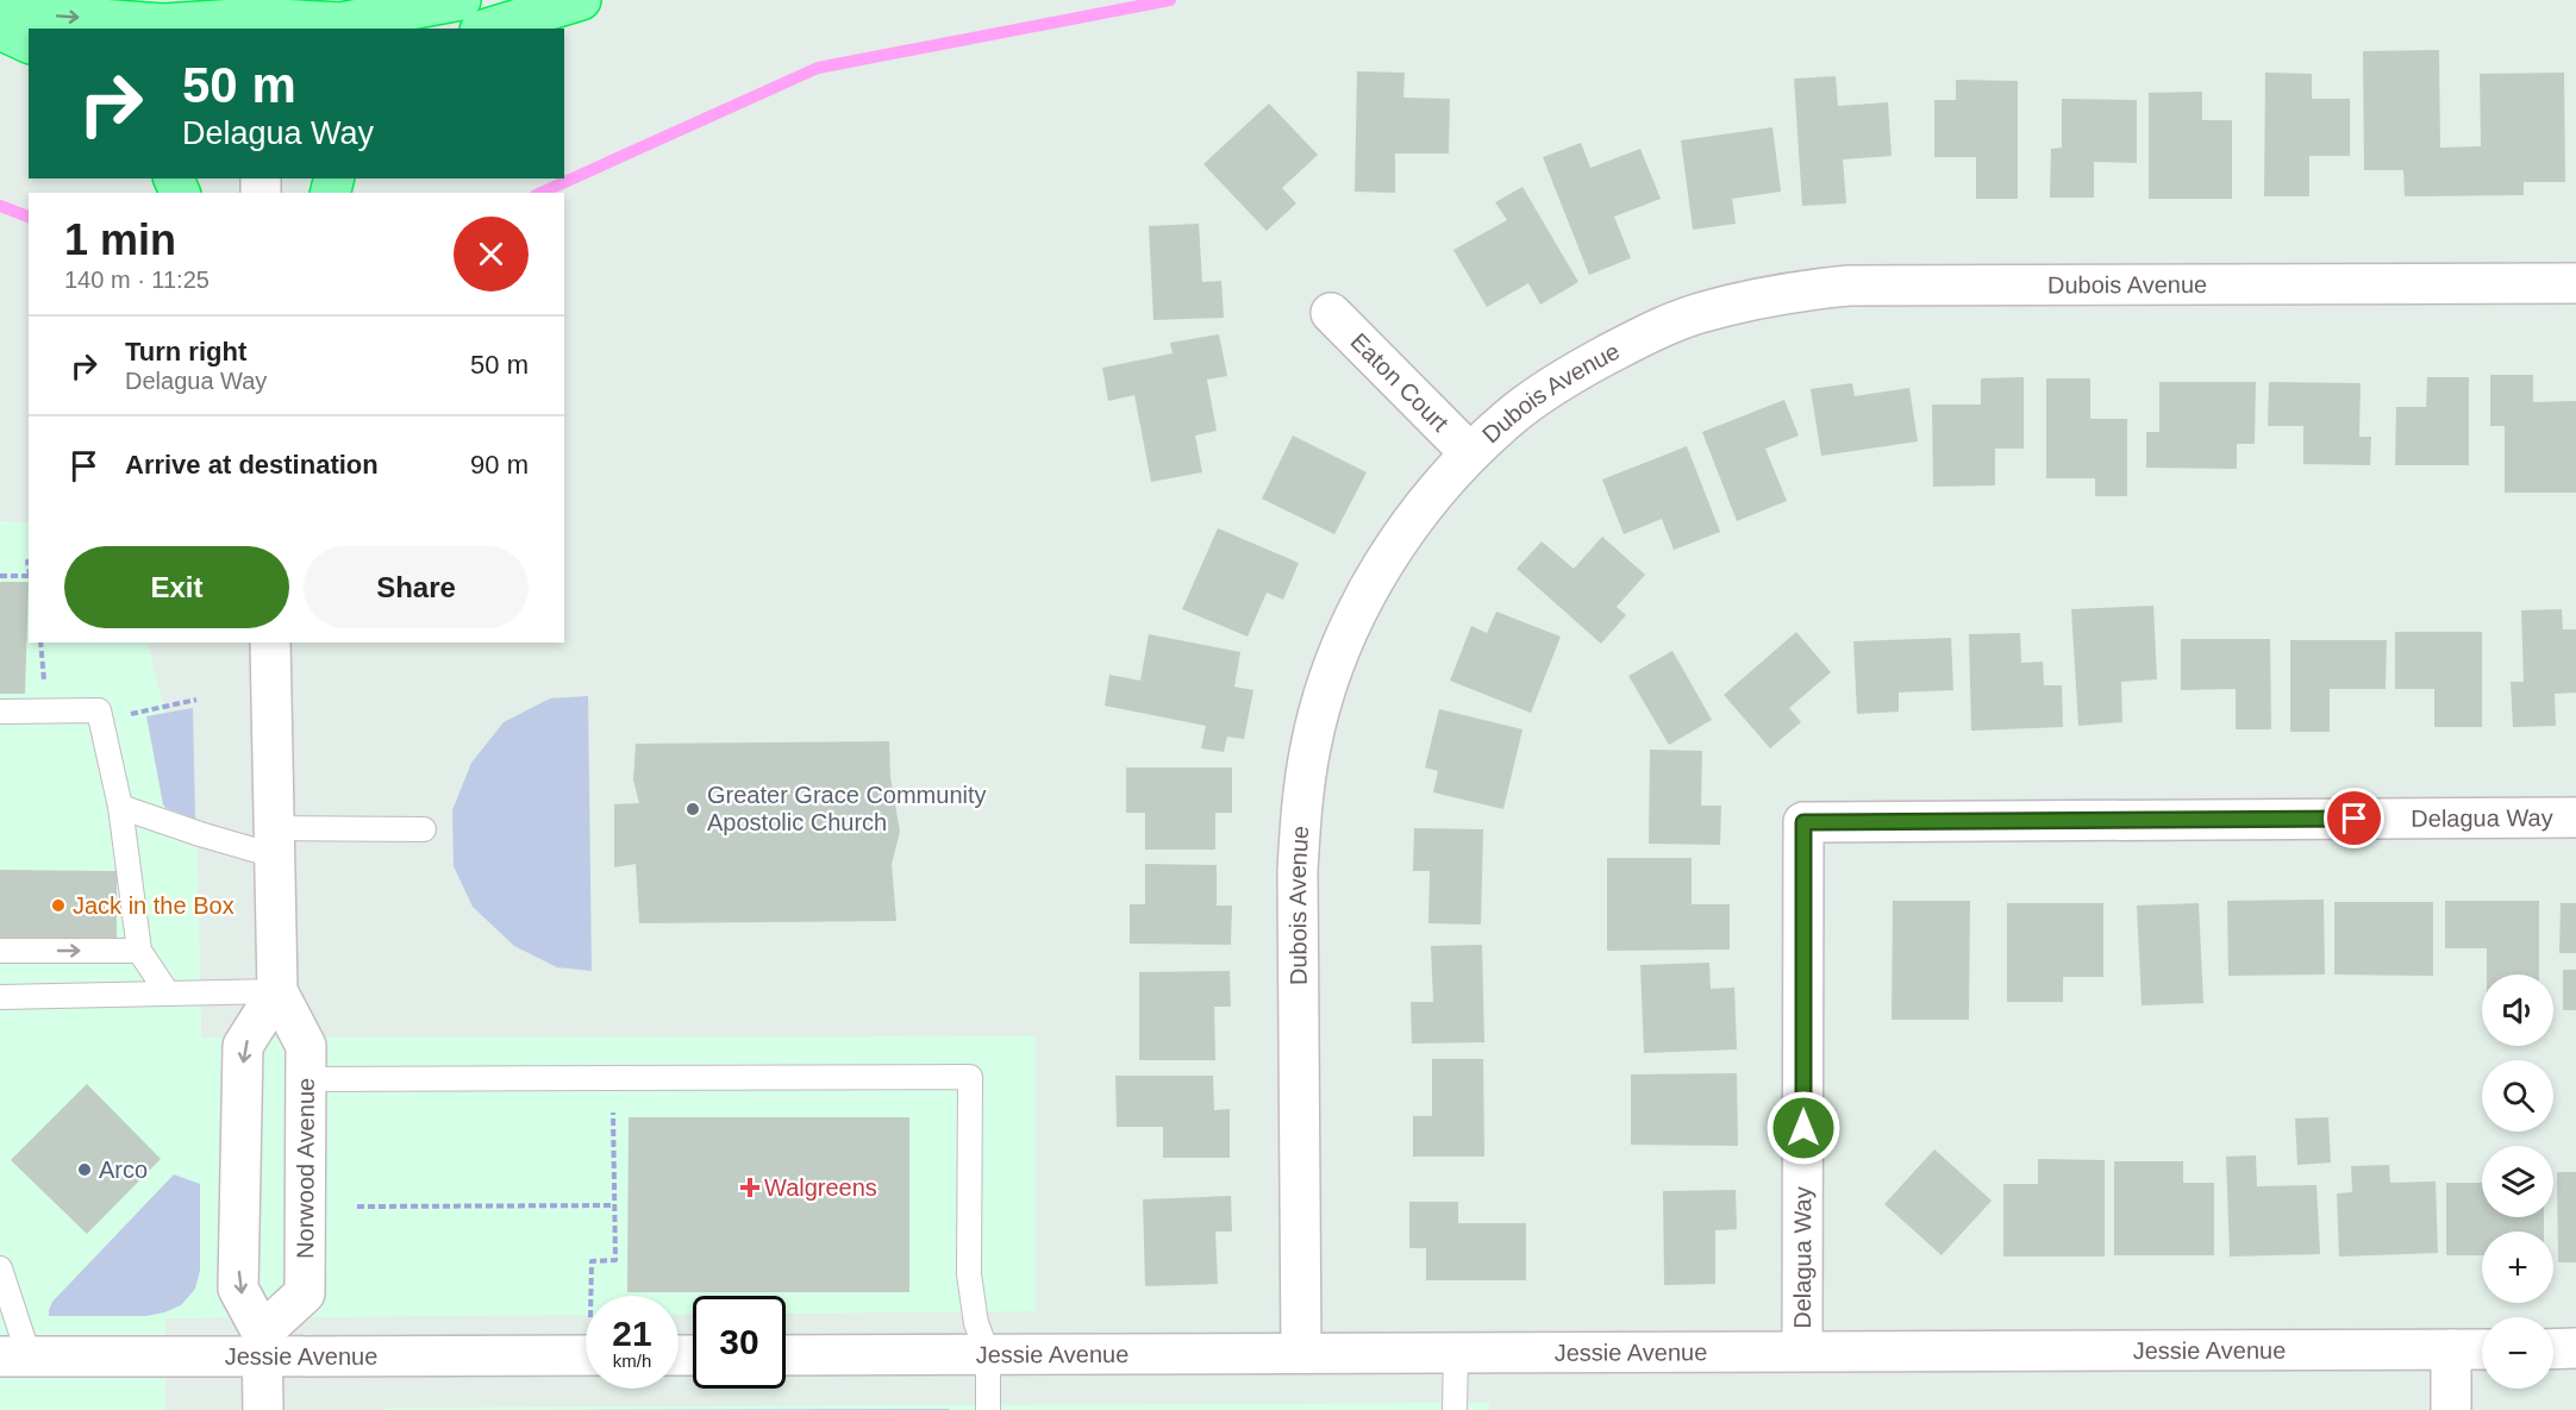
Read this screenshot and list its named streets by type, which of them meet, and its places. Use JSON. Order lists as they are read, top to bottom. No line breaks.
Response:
{"streets":{"street":["Dubois Avenue","Eaton Court","Delagua Way","Norwood Avenue","Jessie Avenue"]},"crossings":[["Dubois Avenue","Eaton Court"],["Dubois Avenue","Jessie Avenue"],["Delagua Way","Jessie Avenue"],["Norwood Avenue","Jessie Avenue"]],"places":{"other":["Greater Grace Community Apostolic Church","Jack in the Box","Arco"],"health":["Walgreens"]},"page":{"turn":["50 m","Delagua Way"],"heading":["1 min","140 m · 11:25"],"list":[{"name":"Turn right","note":"Delagua Way","value":"50 m"},{"name":"Arrive at destination","value":"90 m"}],"buttons":["Exit","Share"],"map_buttons":["+","−"],"speed":"21 km/h","limit":"30"}}
